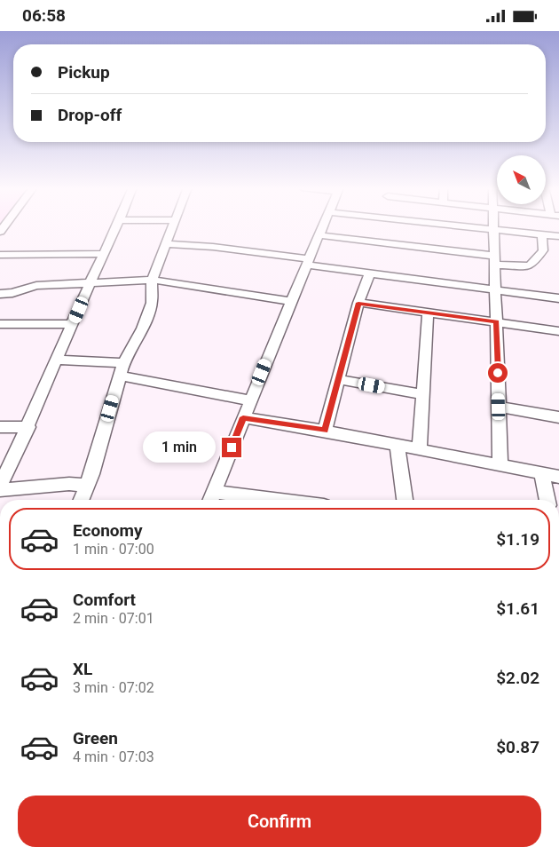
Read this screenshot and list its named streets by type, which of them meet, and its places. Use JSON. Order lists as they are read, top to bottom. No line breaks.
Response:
{"north":"top left","page":{"status":"06:58","banner":["Pickup","Drop-off"],"bubble":"1 min","list":[{"name":"Economy","note":"1 min · 07:00","value":"$1.19"},{"name":"Comfort","note":"2 min · 07:01","value":"$1.61"},{"name":"XL","note":"3 min · 07:02","value":"$2.02"},{"name":"Green","note":"4 min · 07:03","value":"$0.87"}],"buttons":"Confirm"}}
